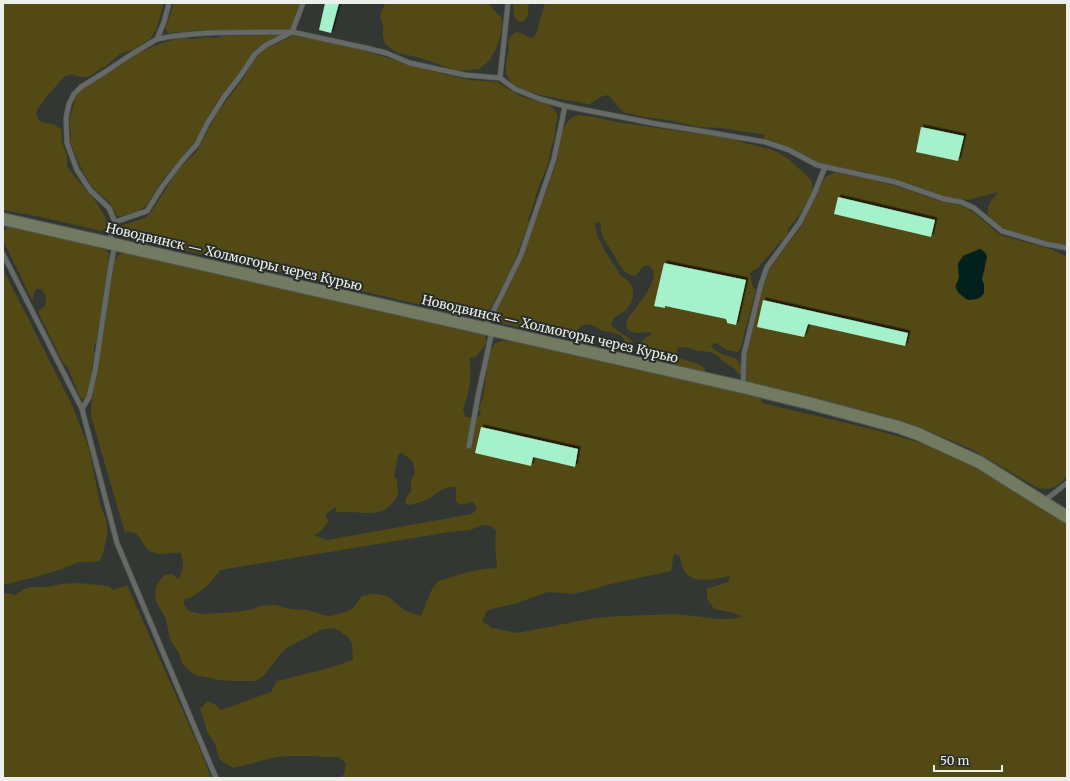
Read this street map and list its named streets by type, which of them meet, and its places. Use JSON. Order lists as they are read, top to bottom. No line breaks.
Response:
{"streets":{"main road":["Новодвинск — Холмогоры через Курью"]},"scale_bar":"50 m"}
